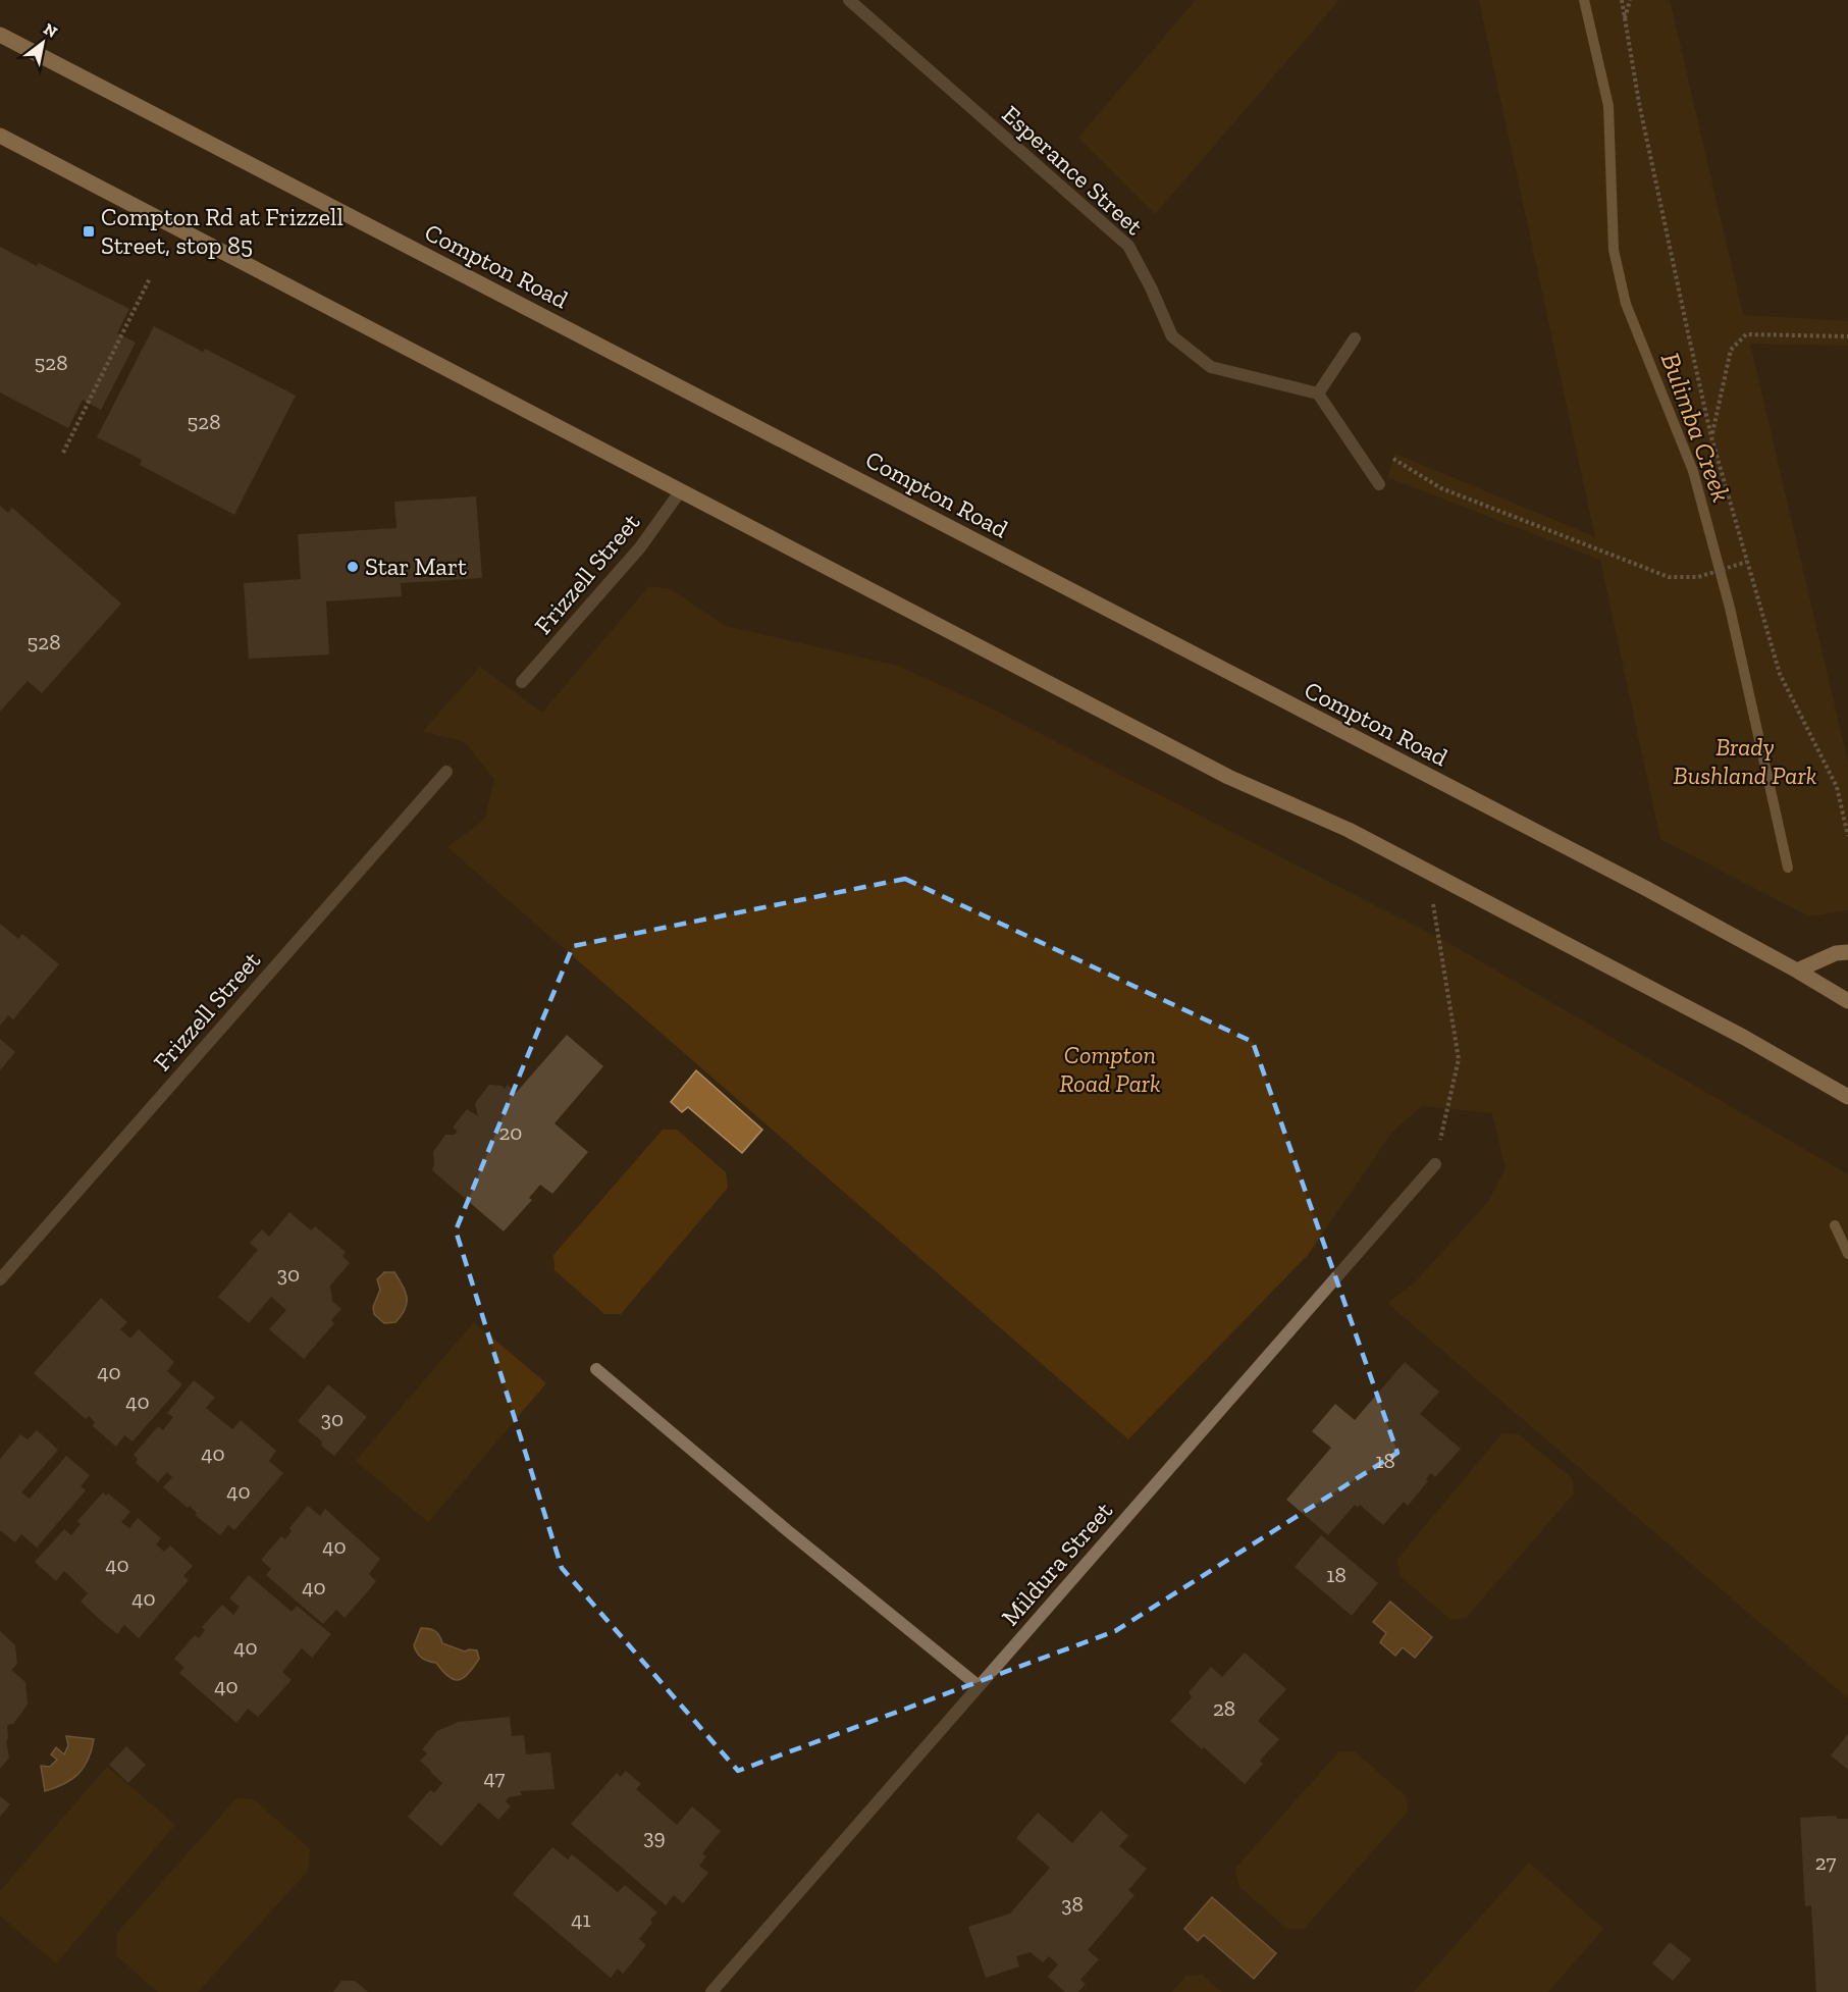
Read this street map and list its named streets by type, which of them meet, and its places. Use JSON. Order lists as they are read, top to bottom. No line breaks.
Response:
{"streets":{"main road":["Compton Road"],"street":["Esperance Street","Frizzell Street","Mildura Street"]},"water":["Bulimba Creek"],"parks":["Brady Bushland Park","Compton Road Park"],"places":{"transit":["Compton Rd at Frizzell Street, stop 85"],"other":["Star Mart"]},"house_numbers":["528","528","528","20","30","40","40","30","40","18","40","40","40","18","40","40","40","40","28","47","39","27","38","41"],"north":"top right"}
